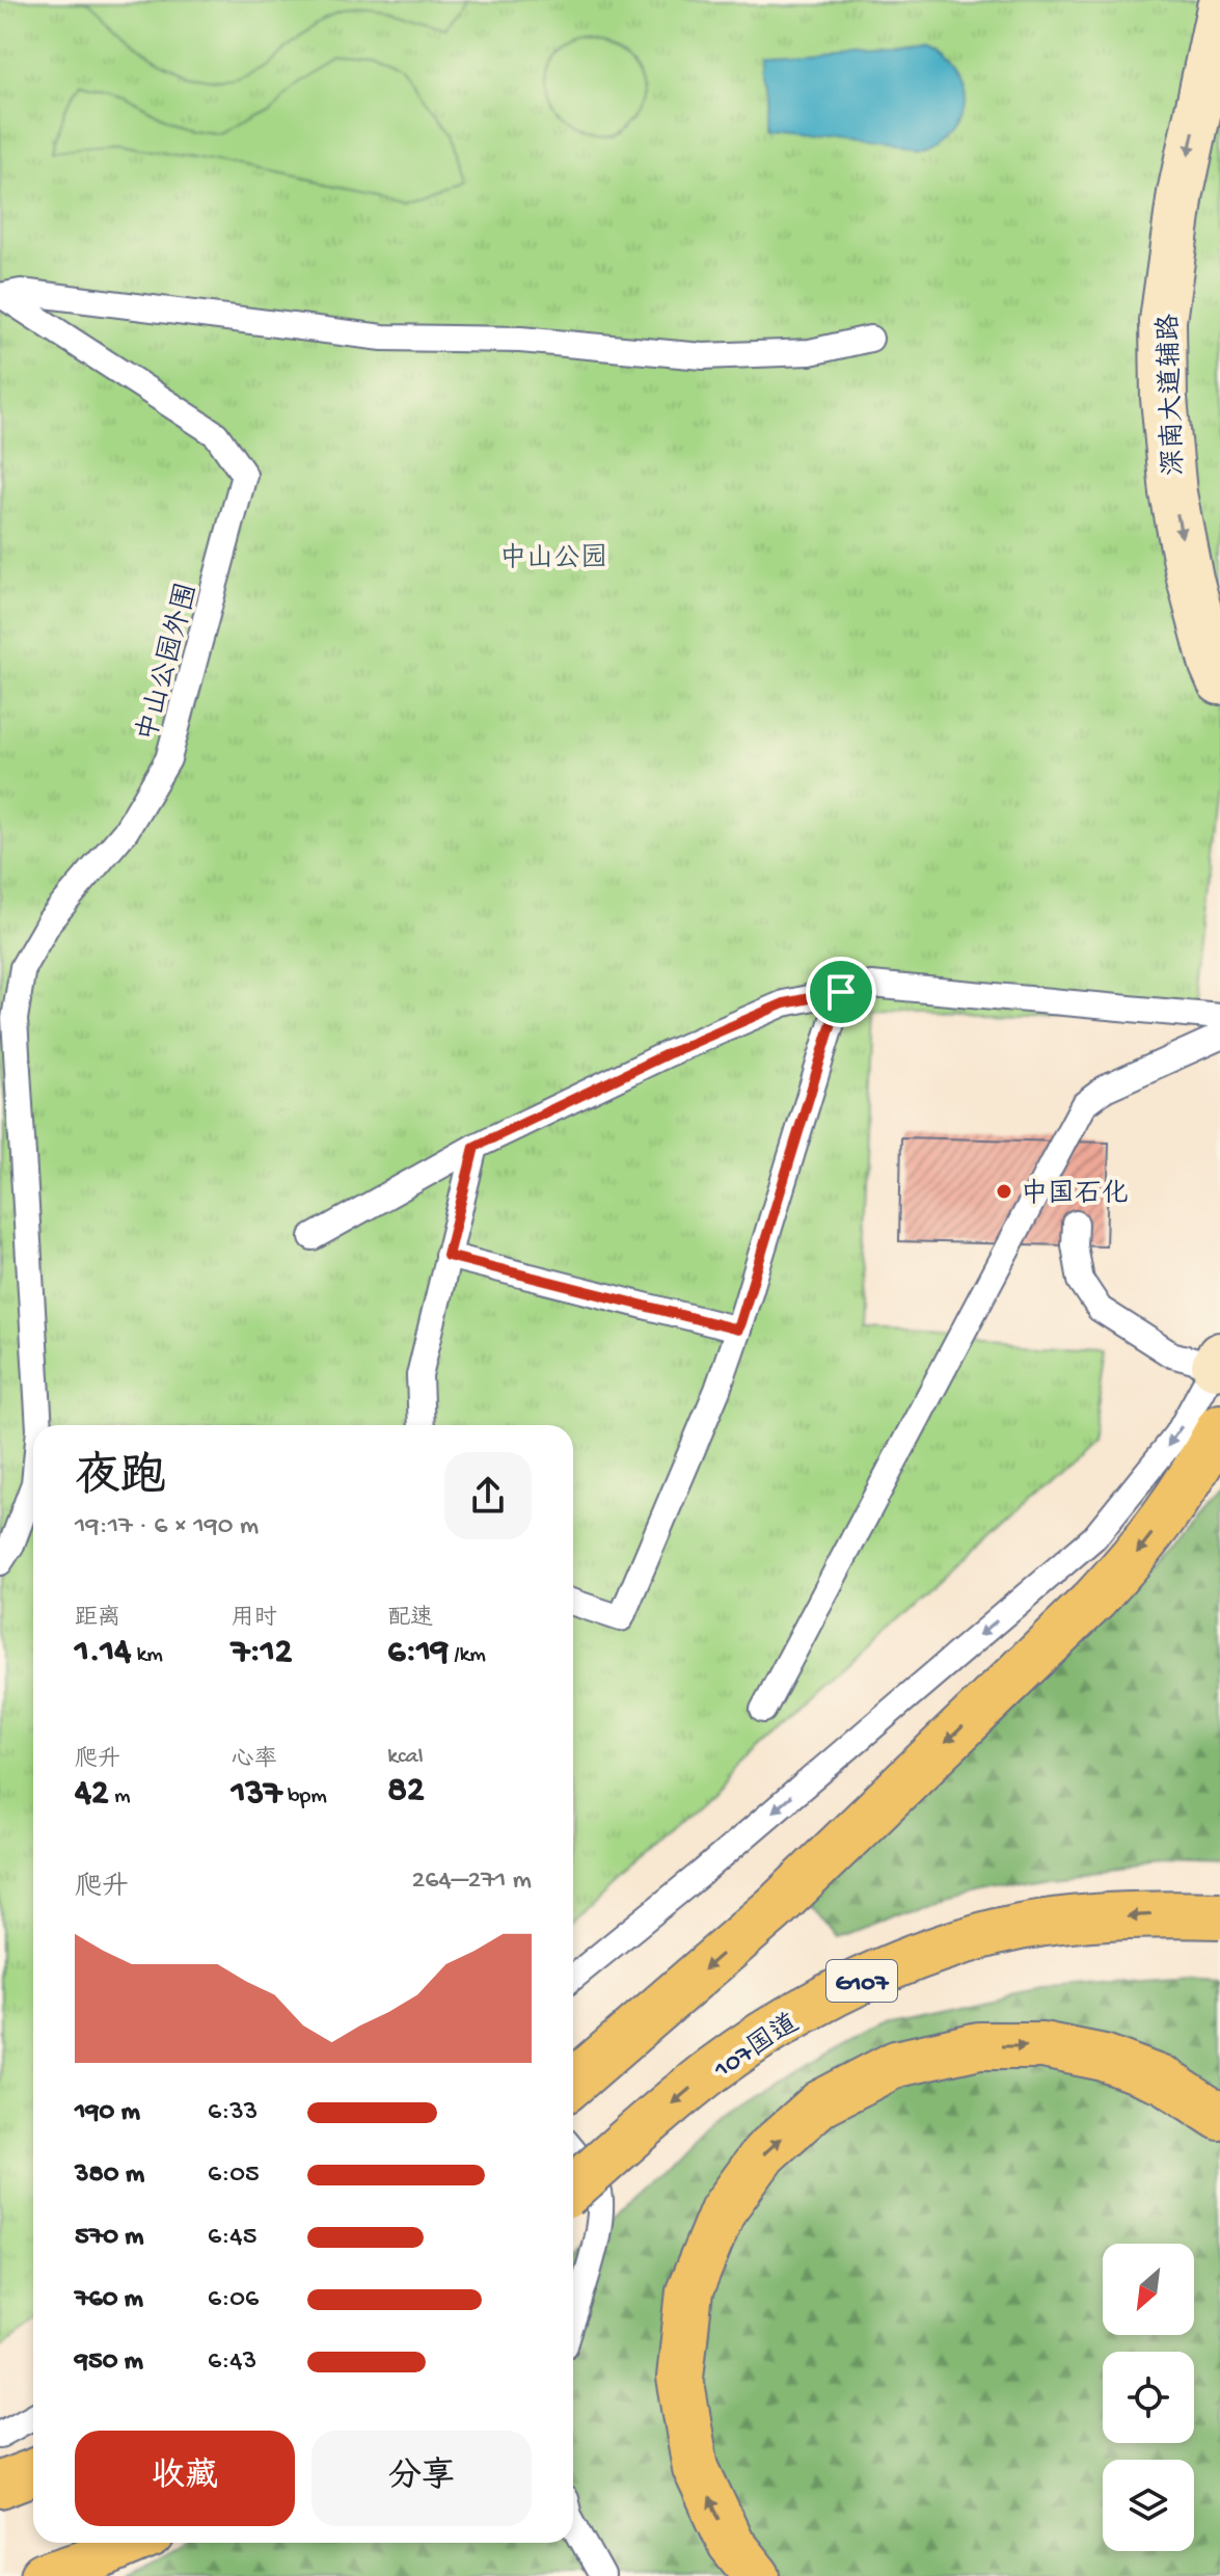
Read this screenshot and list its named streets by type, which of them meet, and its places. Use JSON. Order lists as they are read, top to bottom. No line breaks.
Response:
{"streets":{"main road":["G107","107国道"],"street":["深南大道辅路"],"lane":["中山公园外围"]},"one_way":["深南大道辅路"],"parks":["中山公园"],"places":["中国石化"],"north":"bottom left","page":{"heading":["夜跑","19:17 · 6 × 190 m"],"stats":[["距离","1.14 km"],["用时","7:12"],["配速","6:19 /km"],["爬升","42 m"],["心率","137 bpm"],["kcal","82"]],"chart":["爬升","264–271 m"],"list":[{"name":"190 m","note":"6:33"},{"name":"380 m","note":"6:05"},{"name":"570 m","note":"6:45"},{"name":"760 m","note":"6:06"},{"name":"950 m","note":"6:43"}],"buttons":["收藏","分享"]}}
